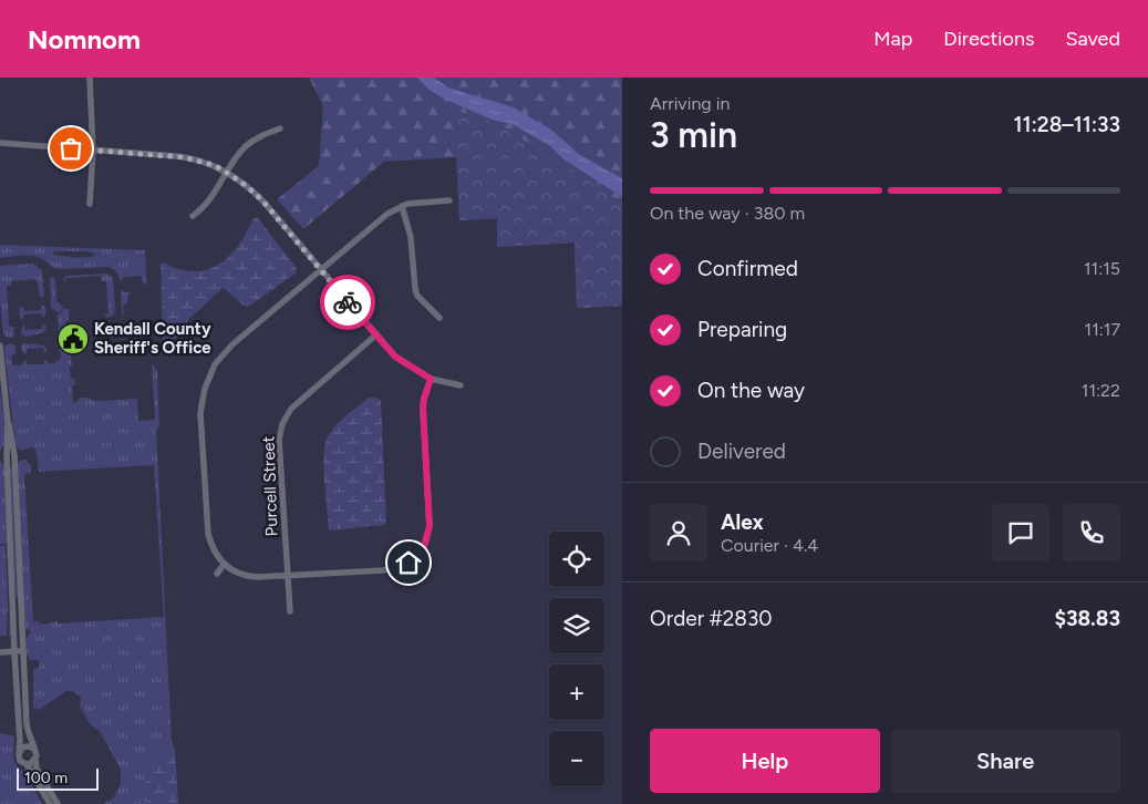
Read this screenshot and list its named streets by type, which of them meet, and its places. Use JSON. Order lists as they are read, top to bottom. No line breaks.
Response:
{"streets":{"street":["Purcell Street"]},"places":{"public building":["Kendall County Sheriff's Office"]},"scale_bar":"100 m","page":{"header":"Nomnom","nav":["Map","Directions","Saved"],"heading":["3 min","Arriving in","11:28–11:33"],"panel":["Alex","Courier · 4.4","Order #2830","$38.83"],"bar":"On the way · 380 m","list":[["Confirmed","11:15"],["Preparing","11:17"],["On the way","11:22"],"Delivered"],"map_buttons":["+","−"],"buttons":["Help","Share"],"scale":"100 m"}}
